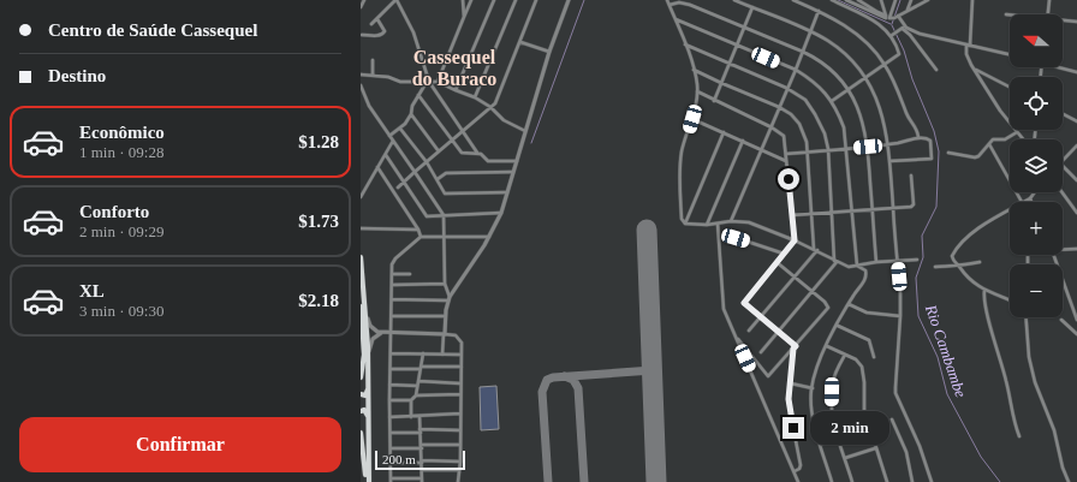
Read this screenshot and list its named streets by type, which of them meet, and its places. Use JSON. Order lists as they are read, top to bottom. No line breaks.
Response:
{"districts":["Cassequel do Buraco"],"water":["Rio Cambambe"],"scale_bar":"200 m","north":"left","page":{"banner":["Centro de Saúde Cassequel","Destino"],"map_buttons":["+","−"],"list":[{"name":"Econômico","note":"1 min · 09:28","value":"$1.28"},{"name":"Conforto","note":"2 min · 09:29","value":"$1.73"},{"name":"XL","note":"3 min · 09:30","value":"$2.18"}],"buttons":"Confirmar","bubble":"2 min","scale":"200 m"}}
